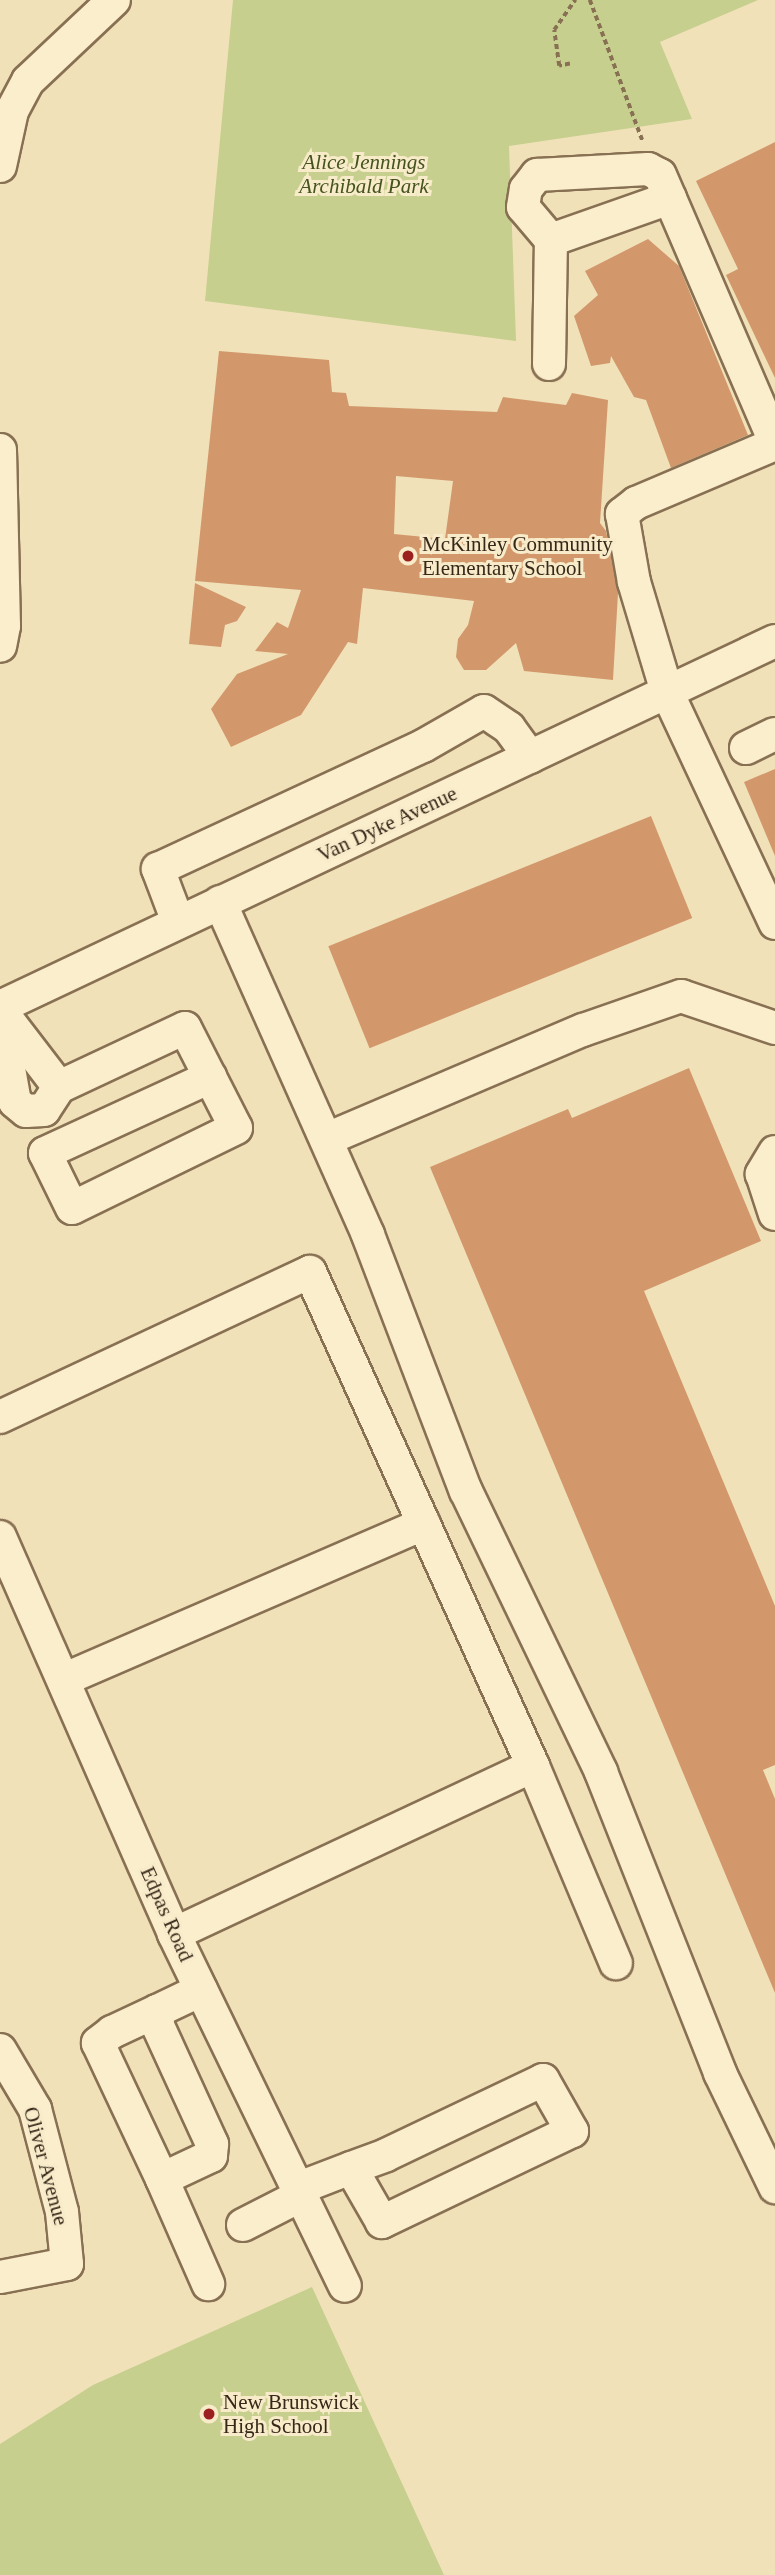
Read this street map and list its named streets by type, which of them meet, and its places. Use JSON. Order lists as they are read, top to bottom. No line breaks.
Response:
{"streets":{"street":["Van Dyke Avenue","Edpas Road","Oliver Avenue"]},"parks":["Alice Jennings Archibald Park"],"places":["McKinley Community Elementary School","New Brunswick High School"]}
